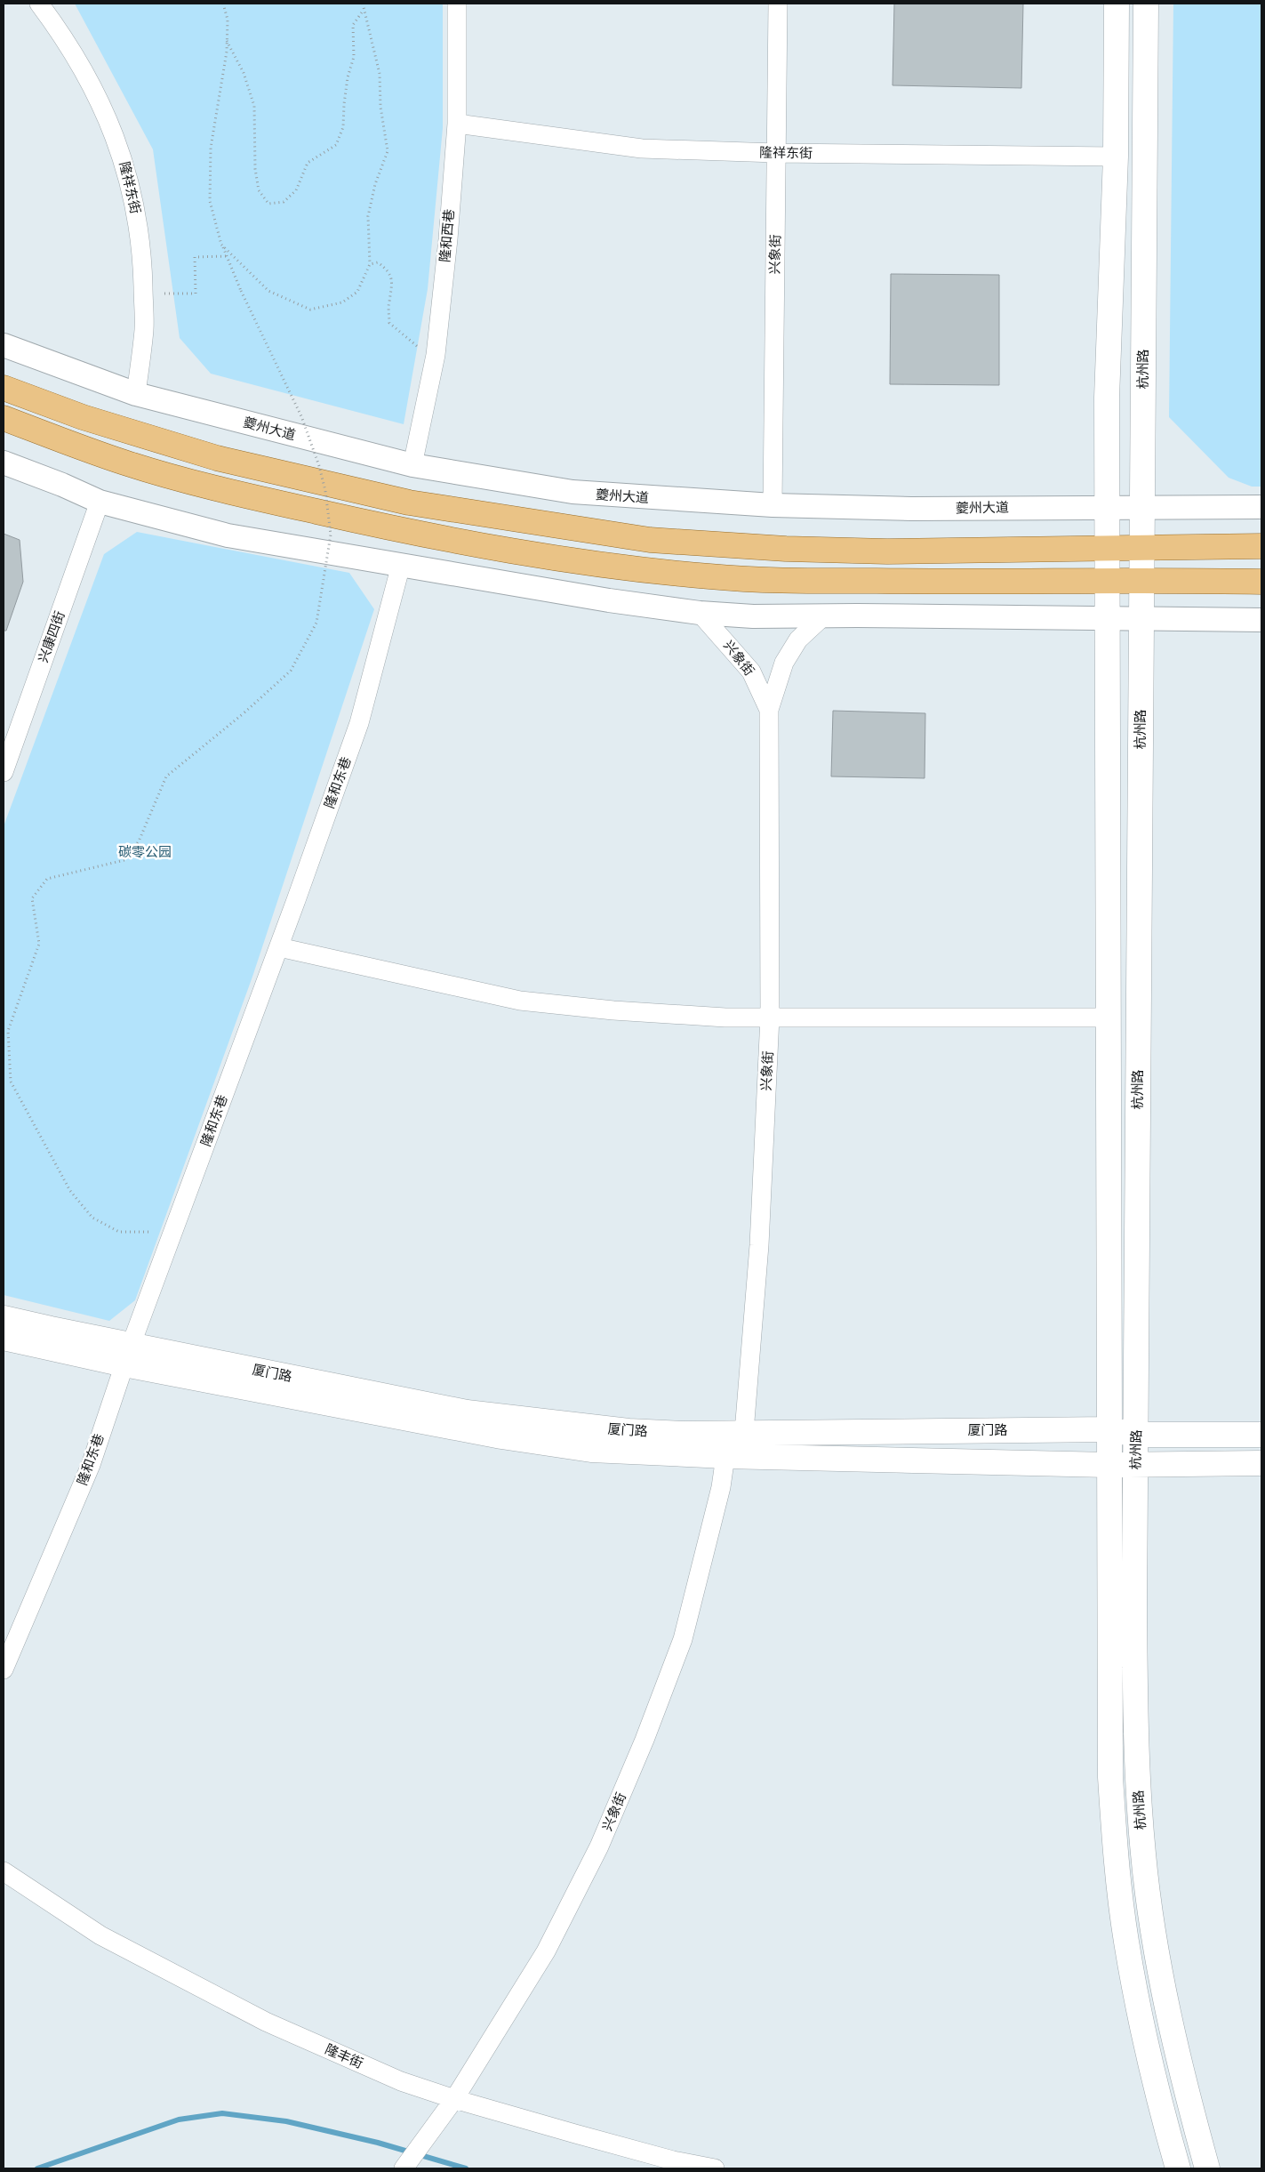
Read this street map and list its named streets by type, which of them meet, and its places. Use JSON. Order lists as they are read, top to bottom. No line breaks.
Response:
{"streets":{"main road":["杭州路","厦门路"],"street":["隆祥东街","隆和西巷","兴象街","夔州大道","兴康四街","隆和东巷","隆丰街"]},"crossings":[["隆祥东街","隆和西巷"],["隆祥东街","兴象街"],["隆祥东街","杭州路"],["隆祥东街","夔州大道"],["隆和西巷","夔州大道"],["兴象街","夔州大道"],["兴象街","厦门路"],["兴象街","隆丰街"],["杭州路","夔州大道"],["杭州路","厦门路"],["隆和东巷","厦门路"]],"parks":["碳零公园"]}
